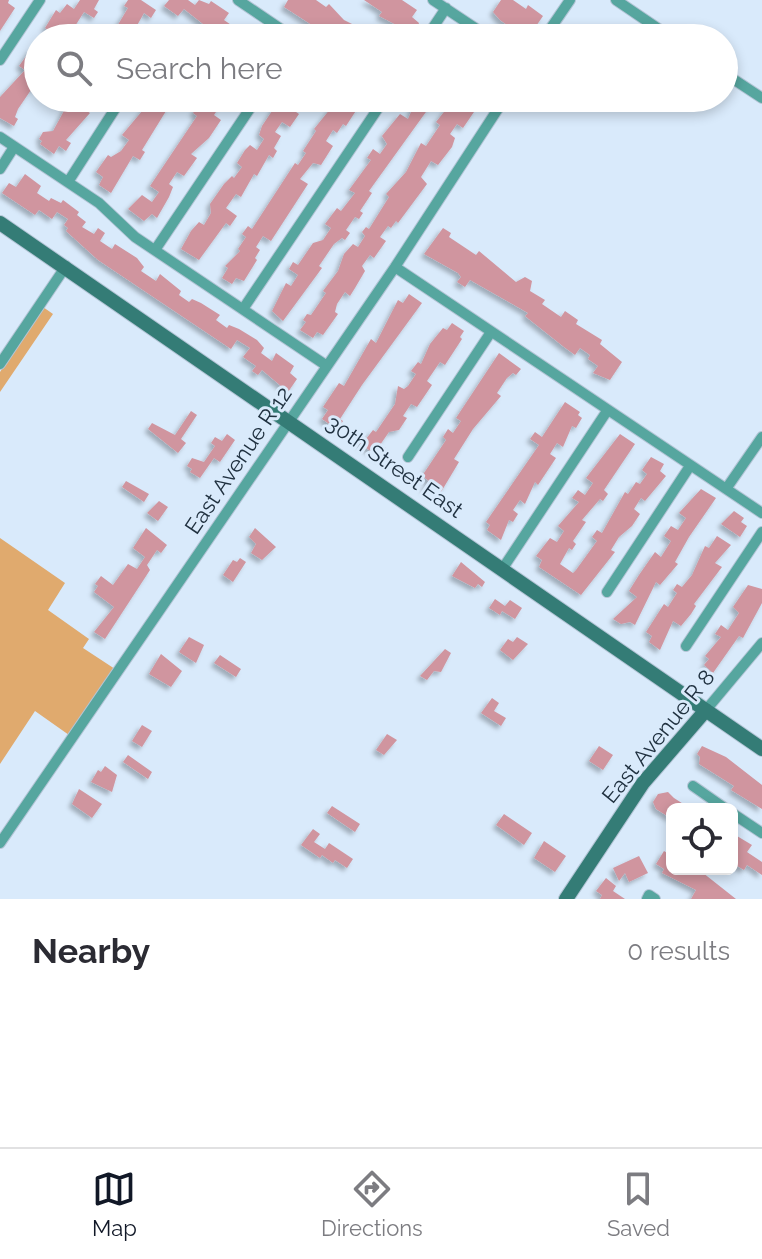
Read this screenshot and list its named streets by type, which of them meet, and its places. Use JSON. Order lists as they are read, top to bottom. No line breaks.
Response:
{"streets":{"street":["East Avenue R 12","30th Street East","East Avenue R 8"]},"crossings":[["East Avenue R 12","30th Street East"],["30th Street East","East Avenue R 8"]],"page":{"search":"Search here","heading":["Nearby","0 results"],"nav":["Map","Directions","Saved"]}}
